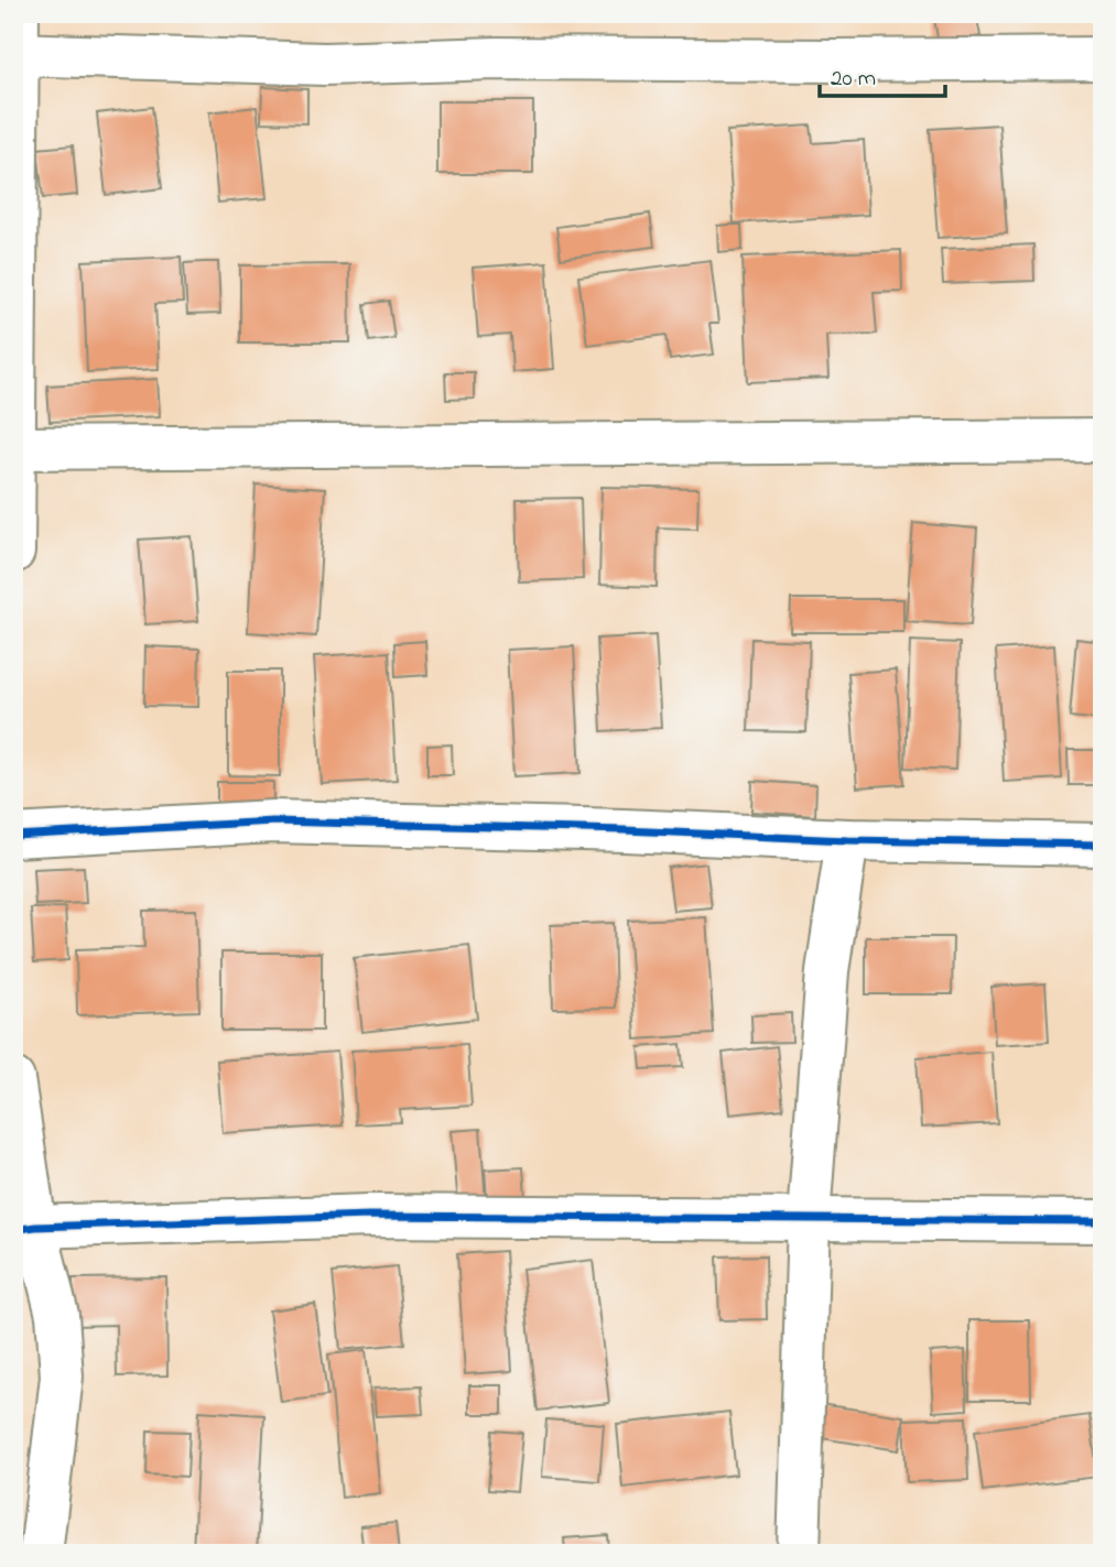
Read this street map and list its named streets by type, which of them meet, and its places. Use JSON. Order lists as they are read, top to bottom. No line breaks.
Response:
{"scale_bar":"20 m"}
